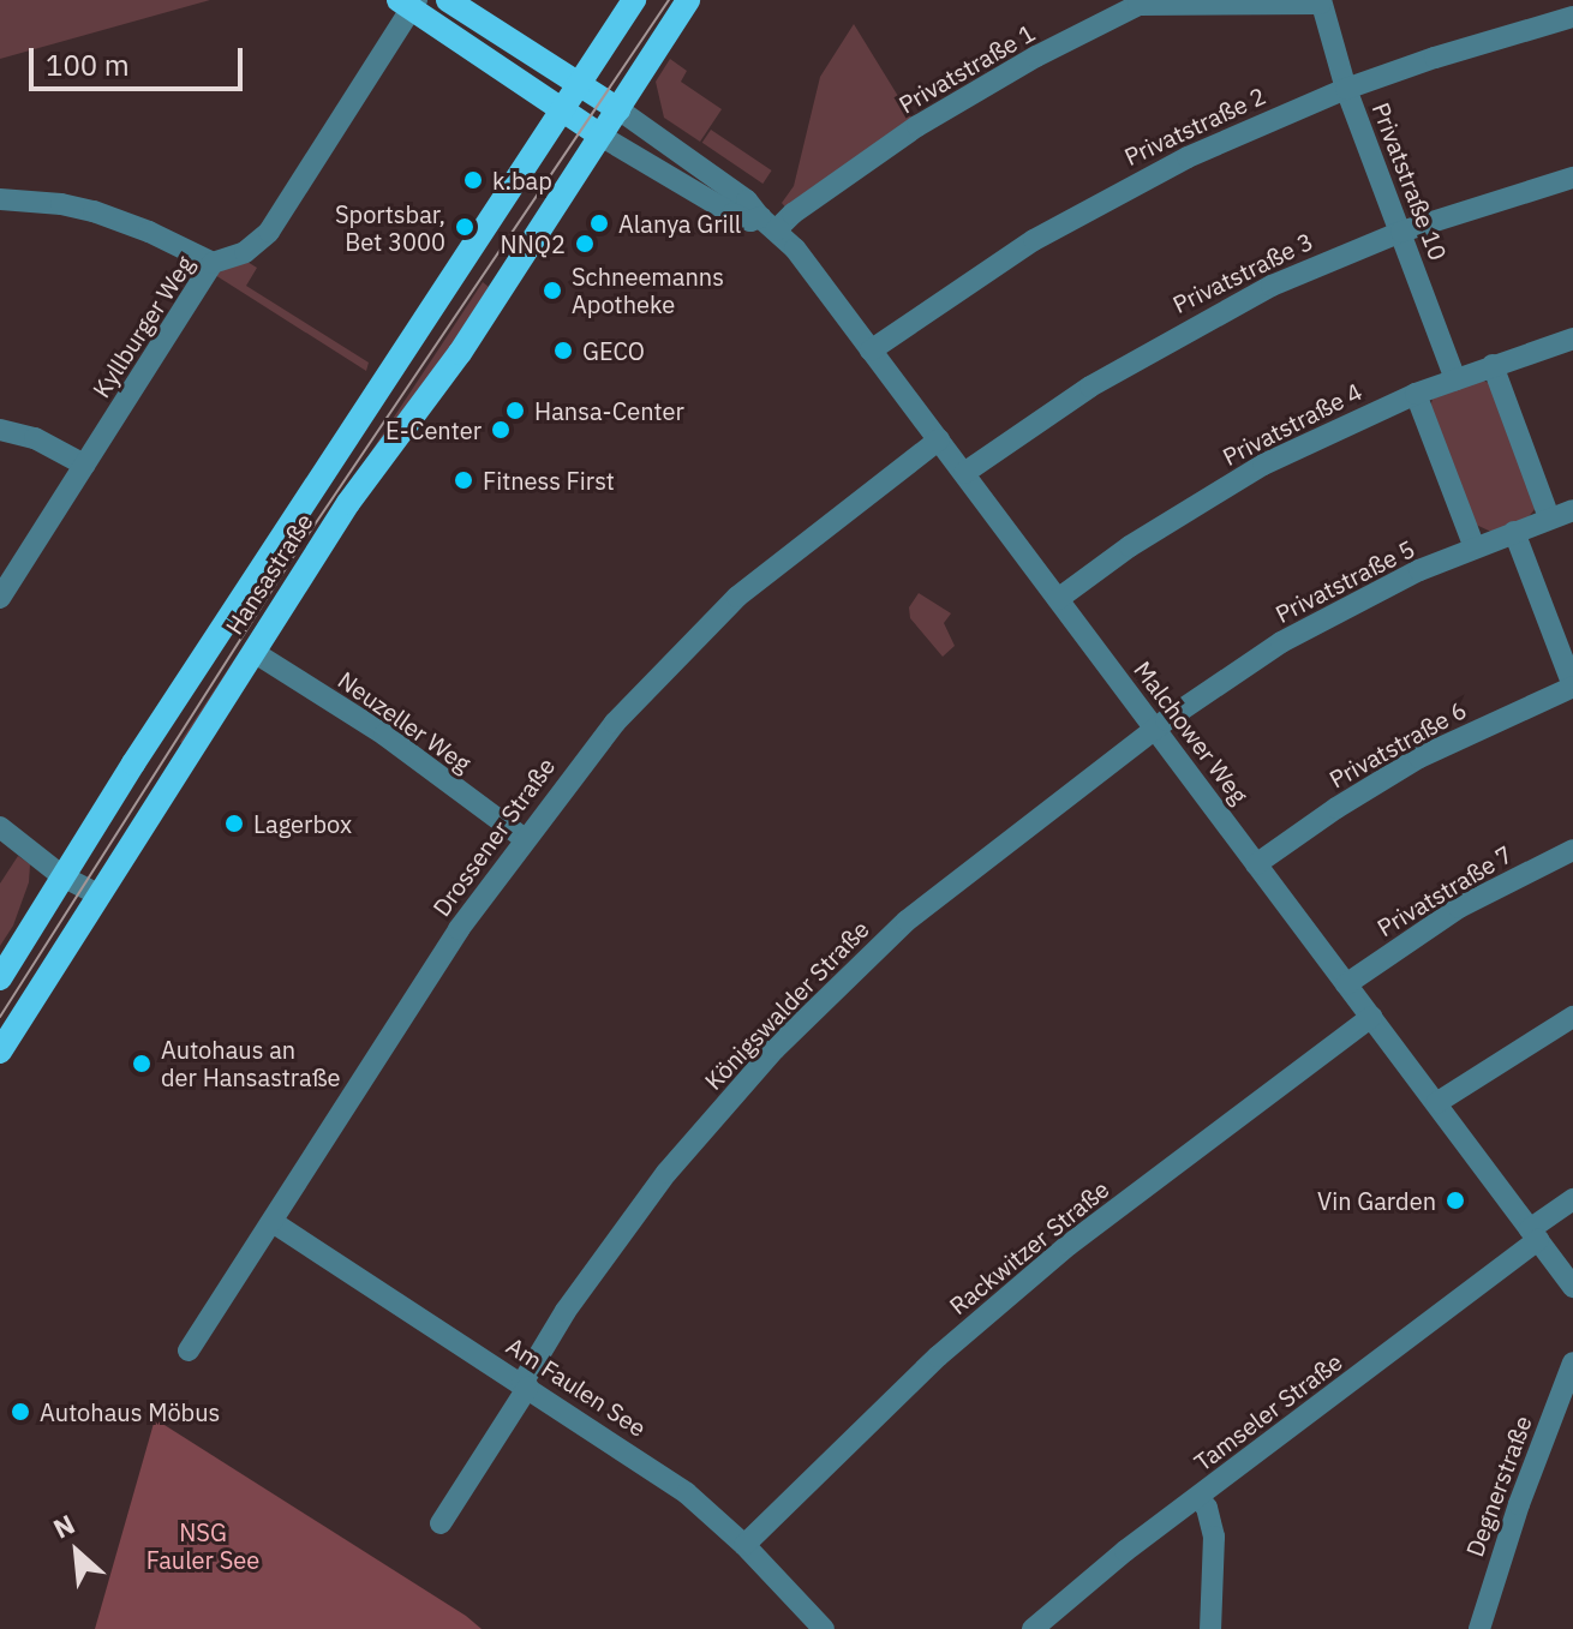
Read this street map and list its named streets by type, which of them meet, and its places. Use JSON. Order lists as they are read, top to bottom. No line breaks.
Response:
{"streets":{"main road":["Hansastraße"],"street":["Privatstraße 1","Privatstraße 2","Privatstraße 10","Privatstraße 3","Kyllburger Weg","Privatstraße 4","Privatstraße 5","Neuzeller Weg","Malchower Weg","Privatstraße 6","Drossener Straße","Privatstraße 7","Königswalder Straße","Rackwitzer Straße","Am Faulen See","Tamseler Straße","Degnerstraße"]},"crossings":[["Privatstraße 1","Privatstraße 10"],["Privatstraße 1","Malchower Weg"],["Privatstraße 2","Privatstraße 10"],["Privatstraße 2","Malchower Weg"],["Privatstraße 10","Privatstraße 3"],["Privatstraße 10","Privatstraße 4"],["Privatstraße 3","Malchower Weg"],["Privatstraße 4","Malchower Weg"],["Hansastraße","Neuzeller Weg"],["Hansastraße","Malchower Weg"],["Privatstraße 5","Malchower Weg"],["Privatstraße 5","Königswalder Straße"],["Neuzeller Weg","Drossener Straße"],["Malchower Weg","Privatstraße 6"],["Malchower Weg","Drossener Straße"],["Malchower Weg","Privatstraße 7"],["Malchower Weg","Königswalder Straße"],["Malchower Weg","Rackwitzer Straße"],["Malchower Weg","Tamseler Straße"],["Drossener Straße","Am Faulen See"],["Königswalder Straße","Am Faulen See"],["Rackwitzer Straße","Am Faulen See"]],"parks":["NSG Fauler See"],"places":["k.bap","Alanya Grill","Sportsbar, Bet 3000","NNQ2","Schneemanns Apotheke","GECO","Hansa-Center","E-Center","Fitness First","Lagerbox","Autohaus an der Hansastraße","Vin Garden","Autohaus Möbus"],"scale_bar":"100 m","north":"top left"}
